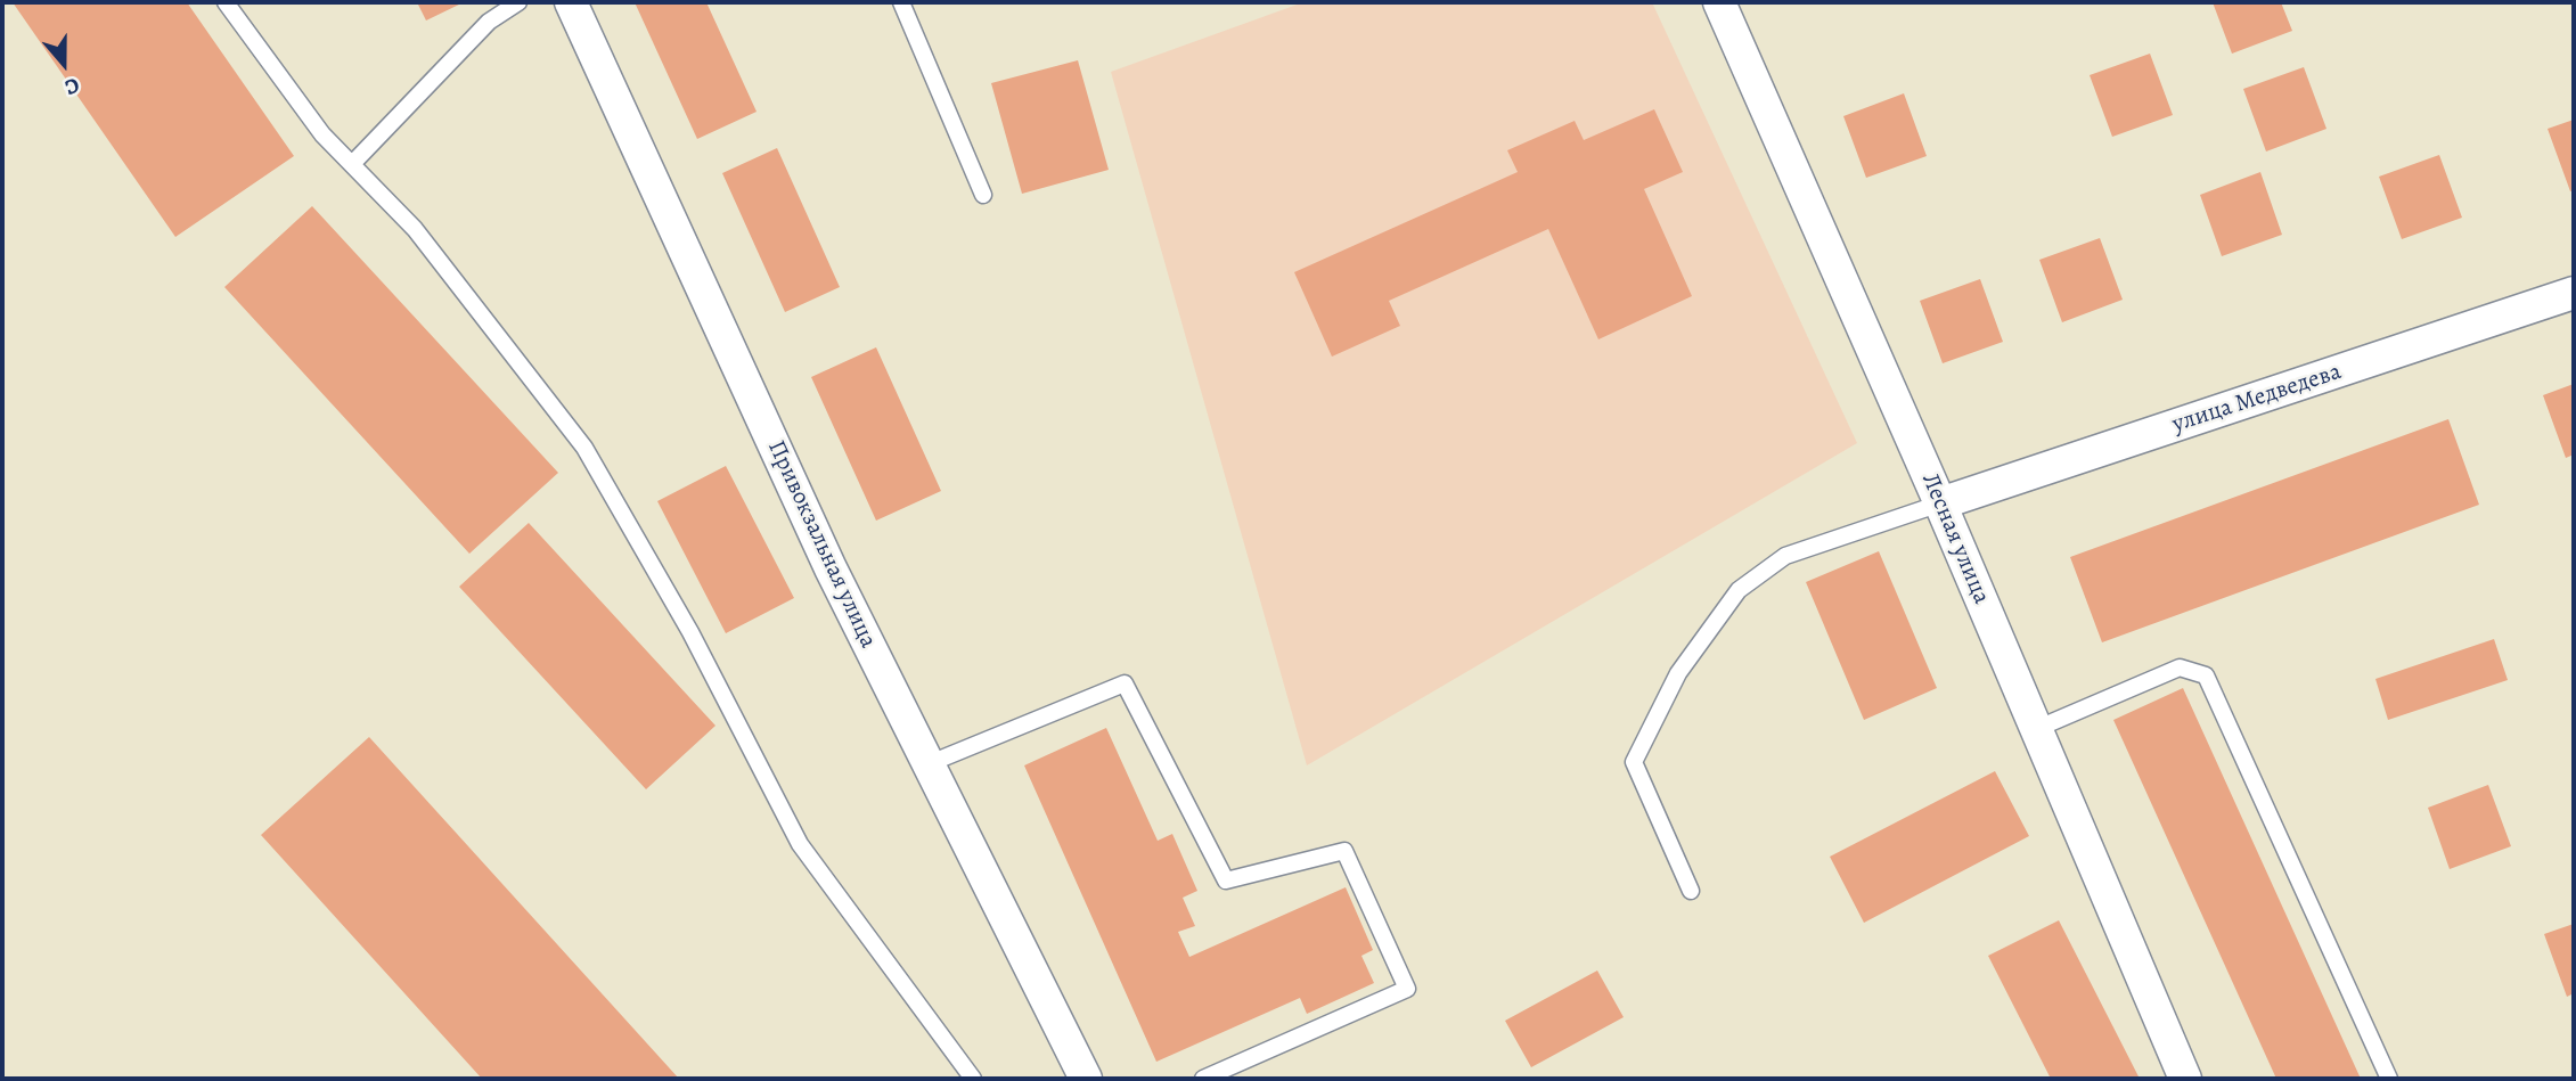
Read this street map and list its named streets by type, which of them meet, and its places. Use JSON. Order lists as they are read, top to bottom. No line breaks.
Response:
{"streets":{"street":["улица Медведева","Лесная улица","Привокзальная улица"]},"crossings":[["улица Медведева","Лесная улица"]],"north":"bottom"}
